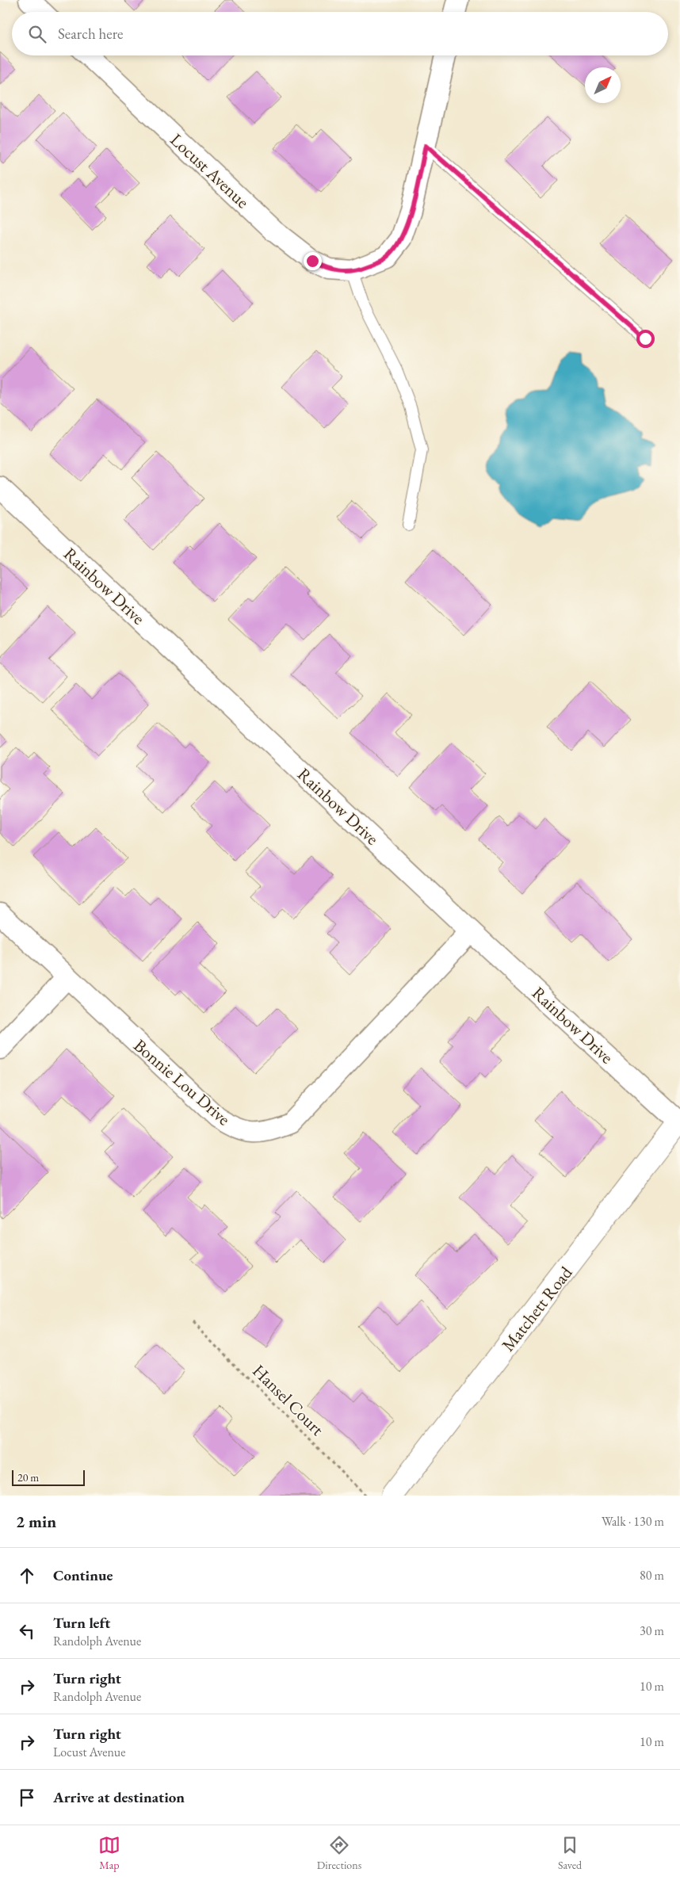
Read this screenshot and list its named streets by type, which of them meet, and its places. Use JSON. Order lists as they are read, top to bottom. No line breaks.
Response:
{"streets":{"street":["Locust Avenue","Rainbow Drive","Bonnie Lou Drive","Matchett Road"],"path":["Hansel Court"]},"crossings":[["Rainbow Drive","Bonnie Lou Drive"],["Rainbow Drive","Matchett Road"]],"scale_bar":"20 m","north":"top right","page":{"search":"Search here","scale":"20 m","heading":["2 min","Walk · 130 m"],"list":[["Continue","80 m"],["Turn left","Randolph Avenue","30 m"],["Turn right","Randolph Avenue","10 m"],["Turn right","Locust Avenue","10 m"],"Arrive at destination"],"nav":["Map","Directions","Saved"]}}
